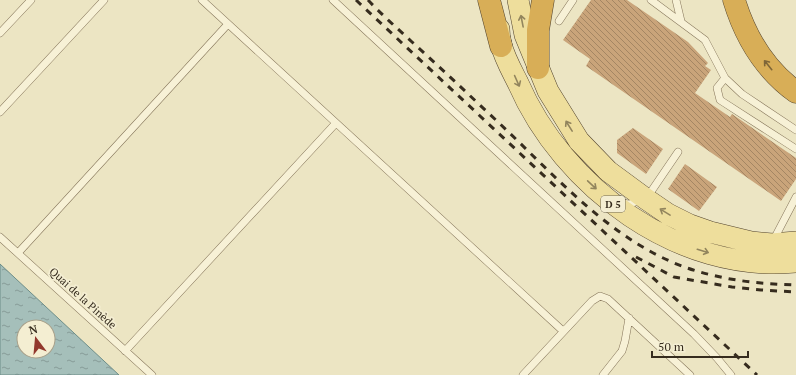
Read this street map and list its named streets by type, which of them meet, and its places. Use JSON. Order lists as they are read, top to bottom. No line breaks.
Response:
{"streets":{"main road":["D 5"],"lane":["Quai de la Pinède"]},"scale_bar":"50 m","north":"top"}
